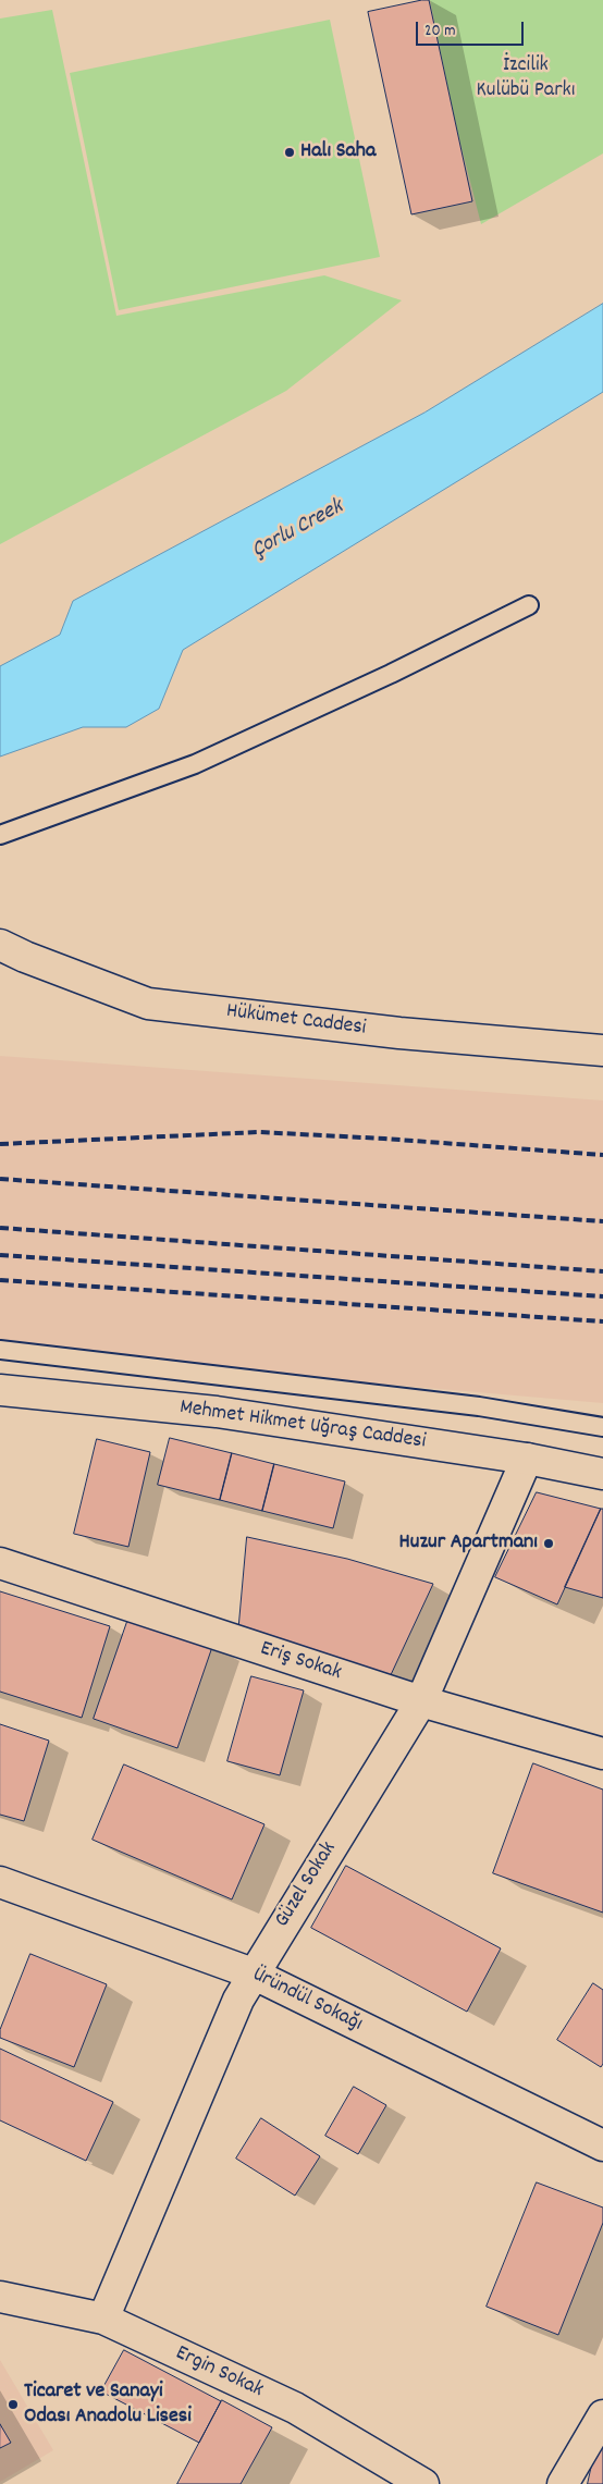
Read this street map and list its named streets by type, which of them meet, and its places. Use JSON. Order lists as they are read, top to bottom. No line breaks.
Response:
{"streets":{"street":["Hükümet Caddesi","Mehmet Hikmet Uğraş Caddesi","Eriş Sokak","Güzel Sokak","Üründül Sokağı","Ergin Sokak"]},"crossings":[["Mehmet Hikmet Uğraş Caddesi","Güzel Sokak"],["Eriş Sokak","Güzel Sokak"],["Güzel Sokak","Üründül Sokağı"],["Güzel Sokak","Ergin Sokak"]],"water":["Çorlu Creek"],"parks":["İzcilik Kulübü Parkı"],"places":["Halı Saha","Huzur Apartmanı","Ticaret ve Sanayi Odası Anadolu Lisesi"],"scale_bar":"20 m"}
